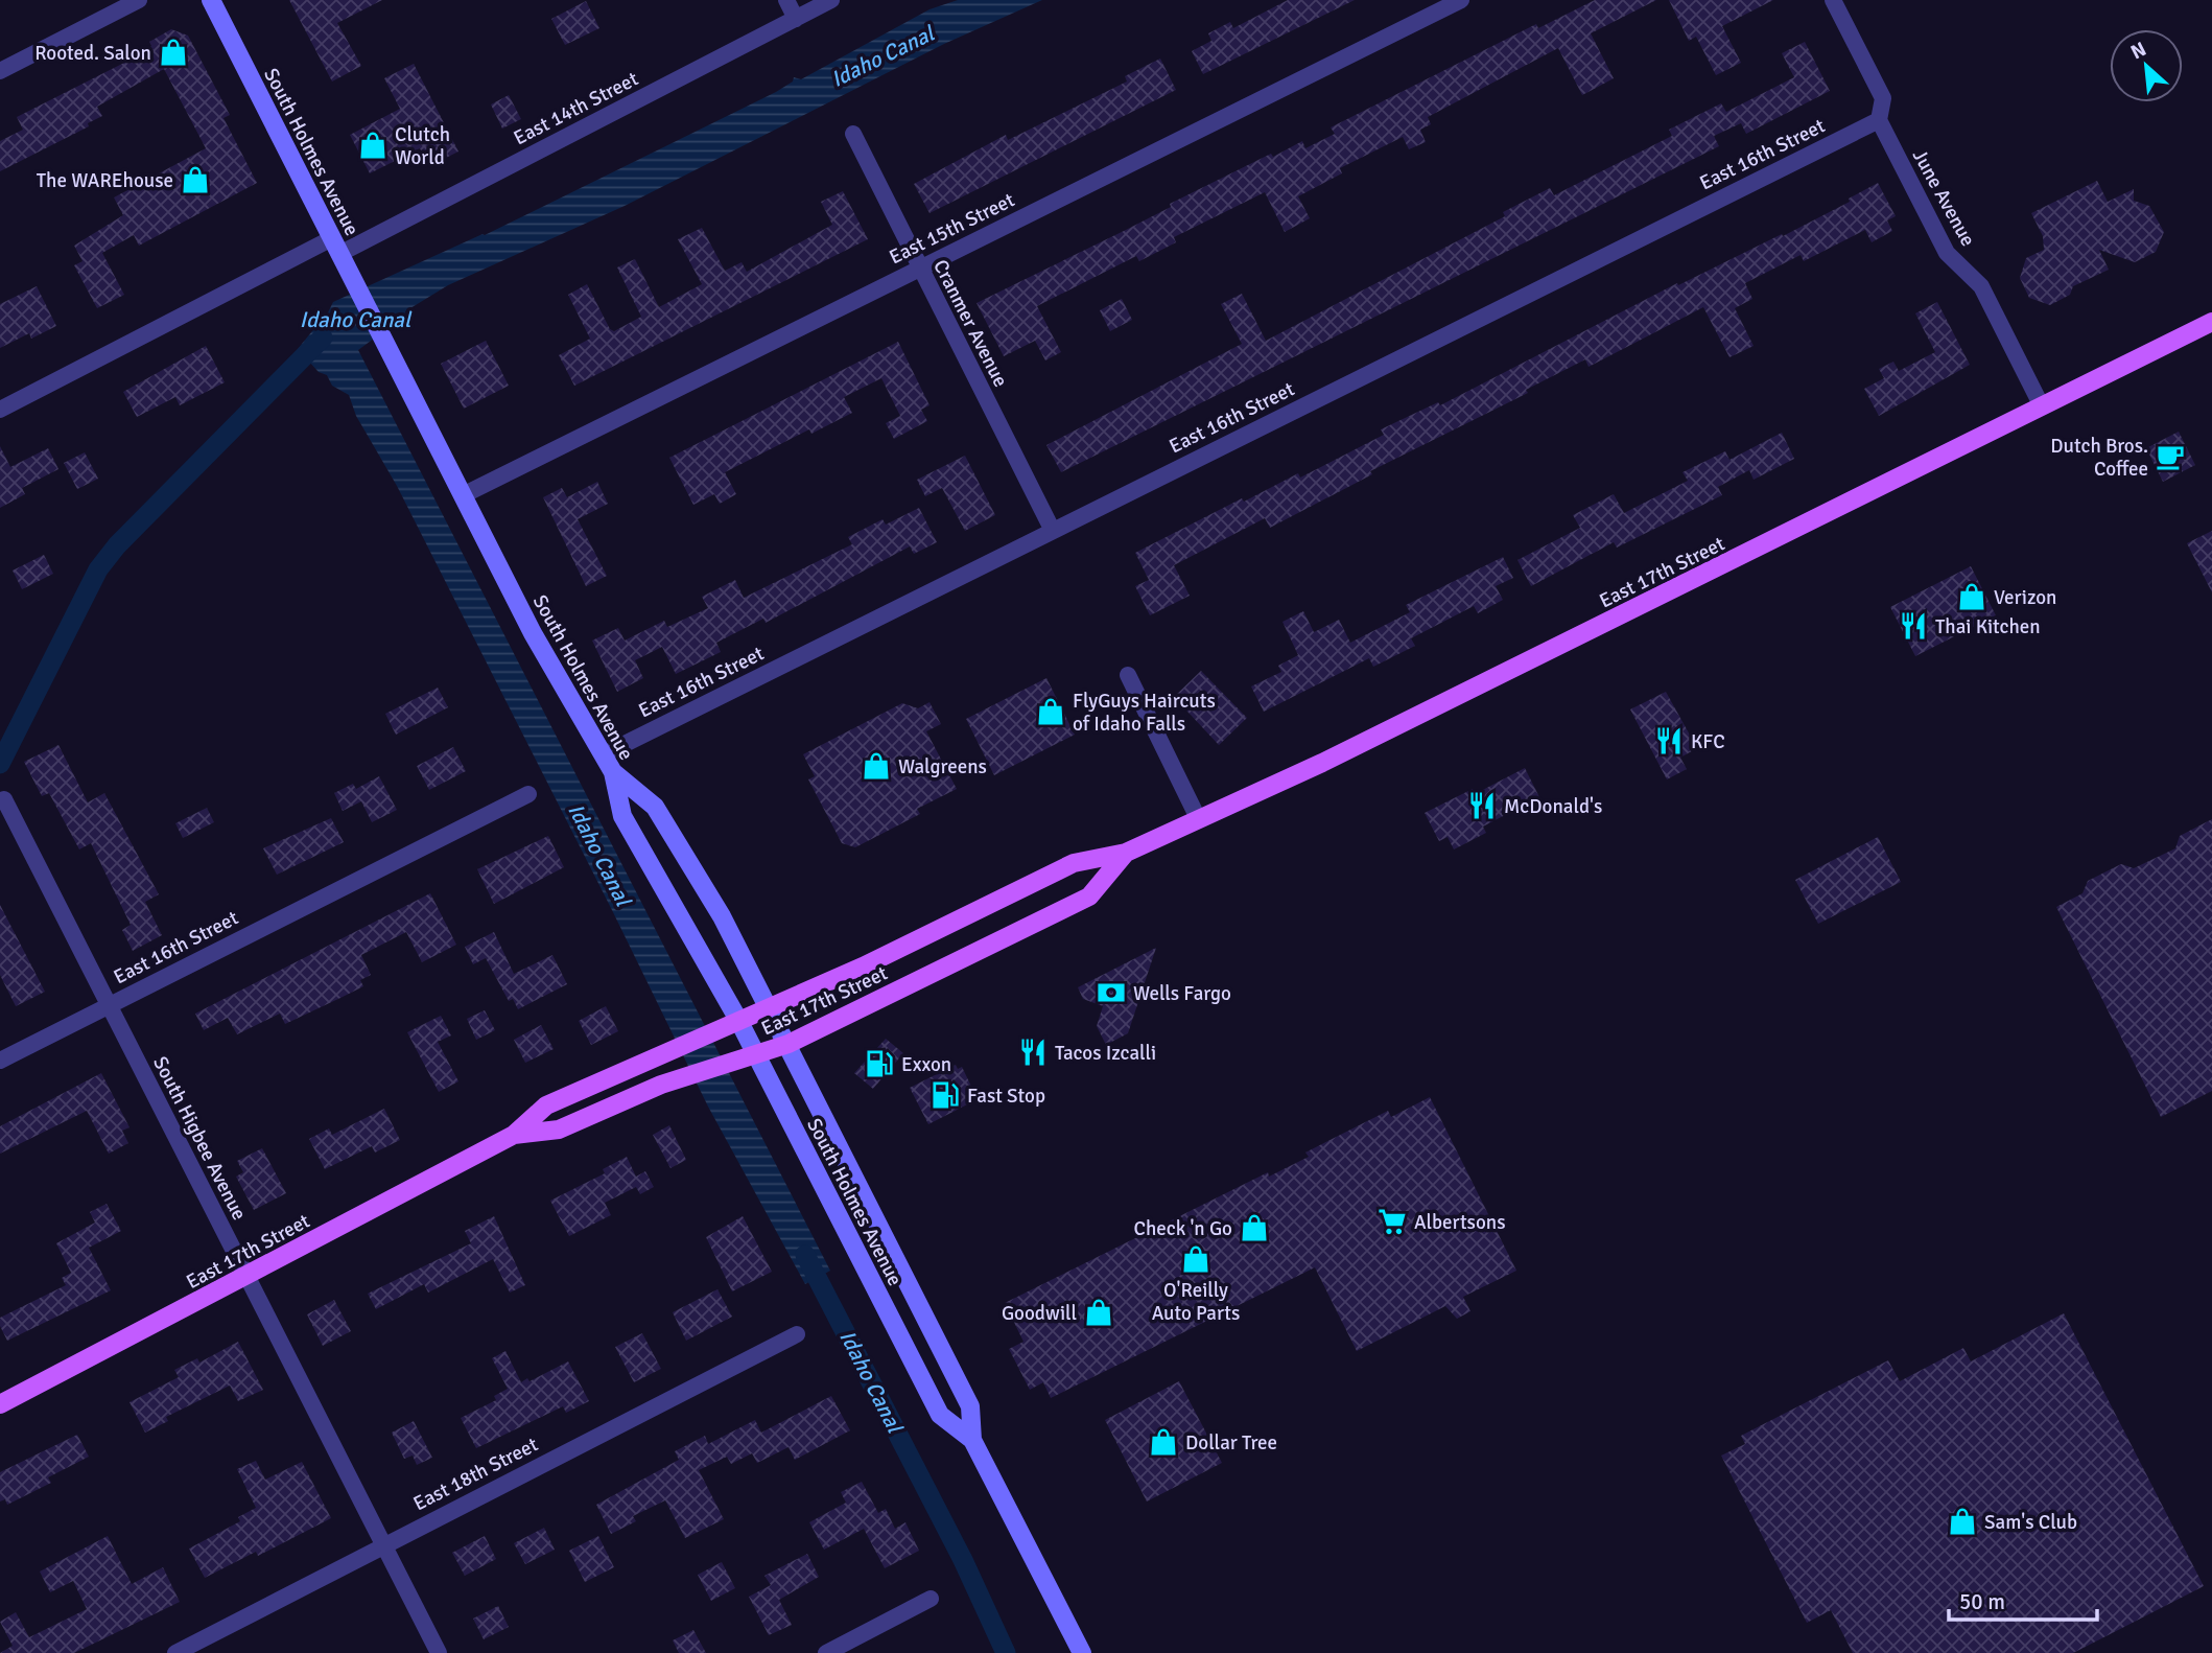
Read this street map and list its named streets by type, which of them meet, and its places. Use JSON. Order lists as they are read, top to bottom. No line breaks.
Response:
{"streets":{"main road":["South Holmes Avenue","East 17th Street"],"street":["East 14th Street","East 16th Street","June Avenue","East 15th Street","Cranmer Avenue","South Higbee Avenue","East 18th Street"]},"crossings":[["East 14th Street","South Holmes Avenue"],["South Holmes Avenue","East 16th Street"],["South Holmes Avenue","East 15th Street"],["South Holmes Avenue","East 17th Street"],["East 16th Street","June Avenue"],["East 16th Street","Cranmer Avenue"],["East 16th Street","South Higbee Avenue"],["June Avenue","East 17th Street"],["East 15th Street","Cranmer Avenue"],["East 17th Street","South Higbee Avenue"],["South Higbee Avenue","East 18th Street"]],"water":["Idaho Canal"],"places":{"shop":["Rooted. Salon","Clutch World","The WAREhouse","Verizon","FlyGuys Haircuts of Idaho Falls","Walgreens","Check 'n Go","O'Reilly Auto Parts","Goodwill","Dollar Tree","Sam's Club"],"cafe":["Dutch Bros. Coffee"],"restaurant":["Thai Kitchen","KFC","McDonald's","Tacos Izcalli"],"bank":["Wells Fargo"],"fuel station":["Exxon","Fast Stop"],"supermarket":["Albertsons"]},"scale_bar":"50 m","north":"top left"}
